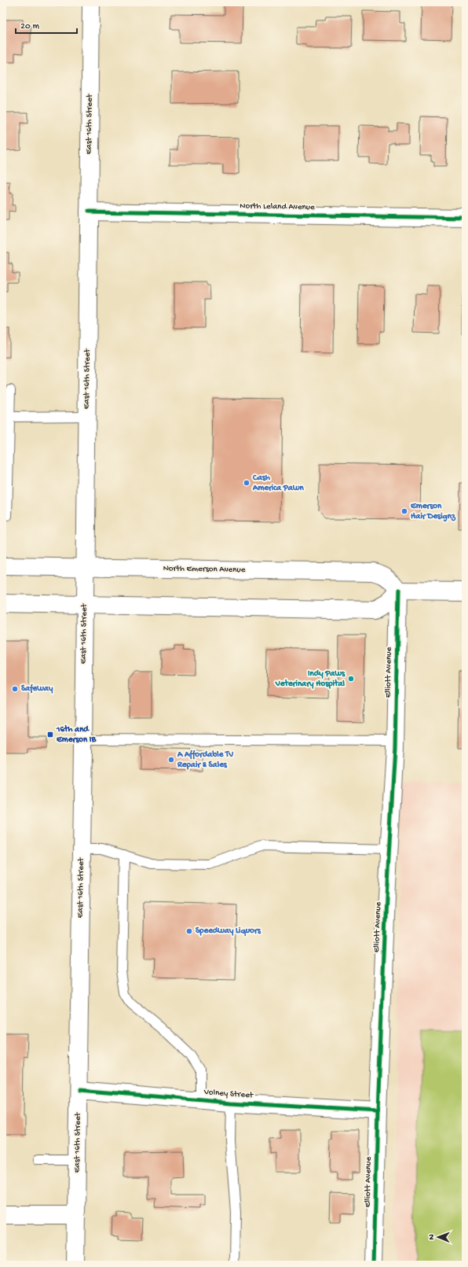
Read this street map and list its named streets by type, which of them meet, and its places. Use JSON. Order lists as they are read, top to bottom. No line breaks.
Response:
{"streets":{"main road":["East 16th Street","North Leland Avenue","North Emerson Avenue","Elliott Avenue","Volney Street"]},"crossings":[["East 16th Street","North Leland Avenue"],["East 16th Street","North Emerson Avenue"],["East 16th Street","Volney Street"],["North Emerson Avenue","Elliott Avenue"],["Elliott Avenue","Volney Street"]],"places":{"other":["Cash America Pawn","Emerson Hair Designz","Indy Paws Veterinary Hospital","Safeway","A Affordable TV Repair & Sales","Speedway Liquors"],"transit":["16th and Emerson IB"]},"scale_bar":"20 m","north":"left"}
